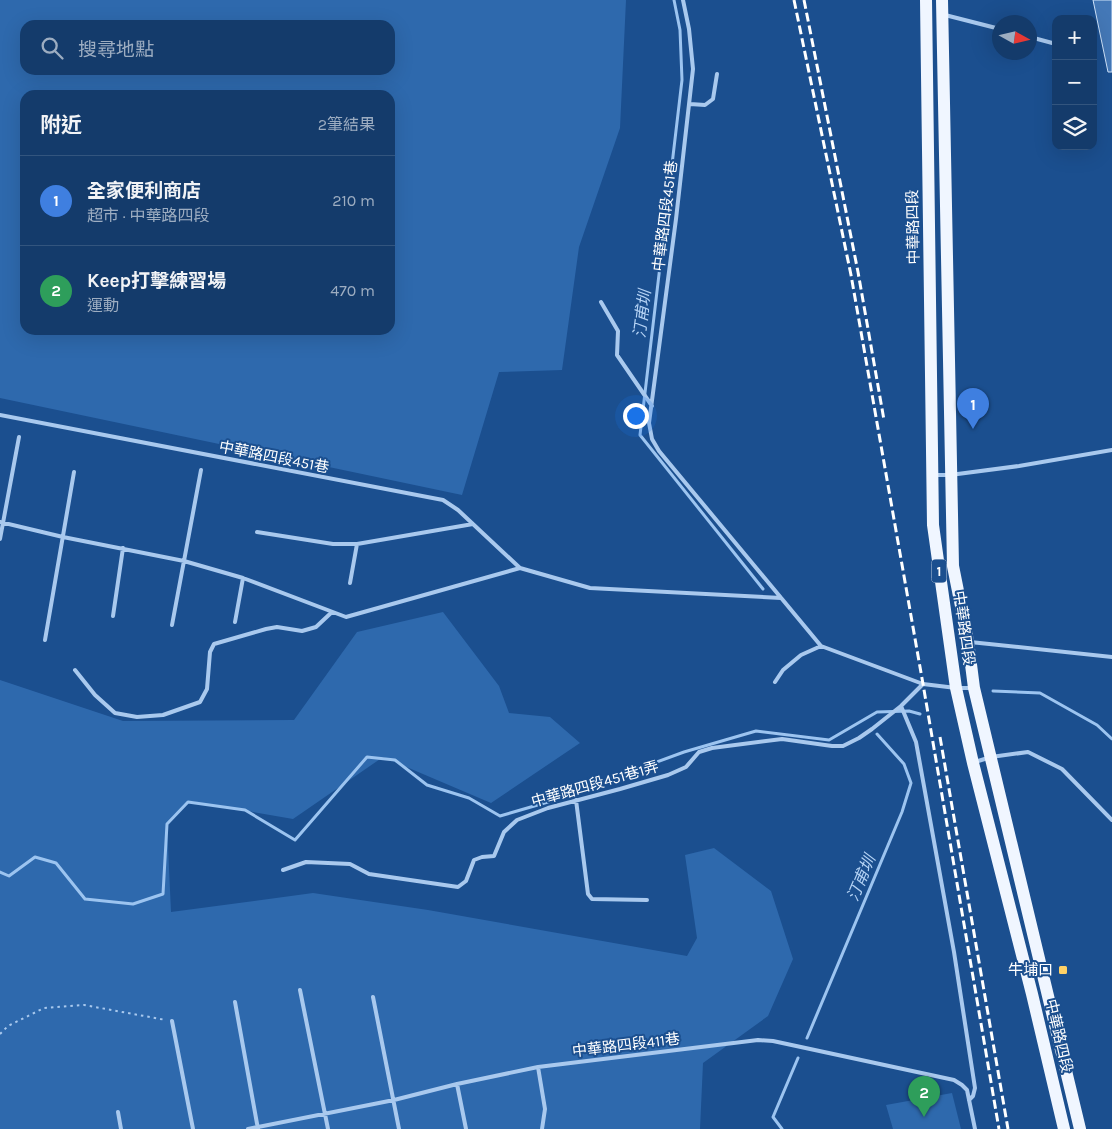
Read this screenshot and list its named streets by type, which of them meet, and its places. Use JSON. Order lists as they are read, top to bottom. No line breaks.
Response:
{"streets":{"main road":["中華路四段","1"],"lane":["中華路四段451巷","中華路四段451巷1弄","中華路四段411巷"]},"crossings":[["中華路四段451巷","中華路四段"],["中華路四段451巷","中華路四段451巷1弄"]],"water":["汀甫圳"],"places":{"transit":["牛埔口"]},"north":"right","page":{"map_buttons":["+","−"],"search":"搜尋地點","heading":["附近","2筆結果"],"list":[{"mark":"1","name":"全家便利商店","note":"超市 · 中華路四段","value":"210 m"},{"mark":"2","name":"Keep打擊練習場","note":"運動","value":"470 m"}],"pins":["1","2"]}}
